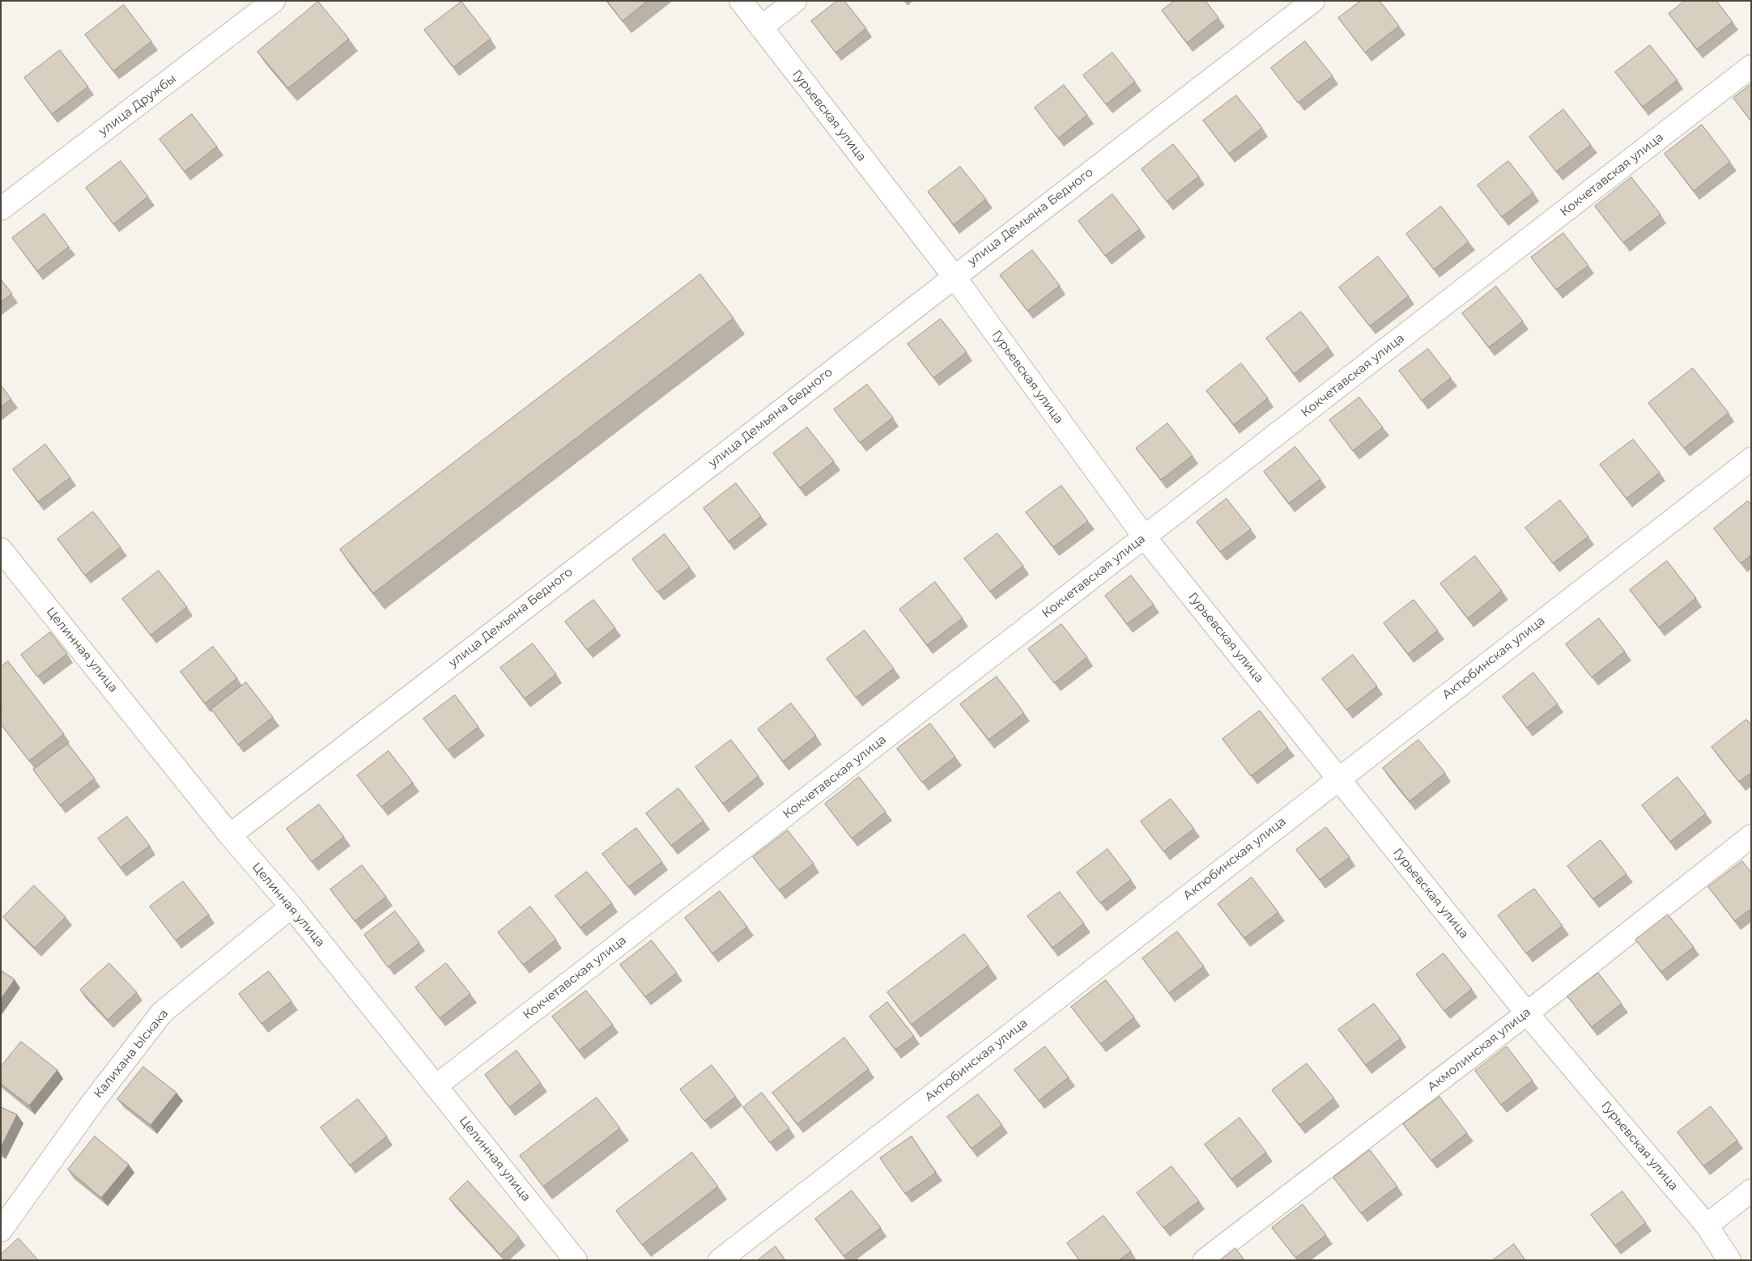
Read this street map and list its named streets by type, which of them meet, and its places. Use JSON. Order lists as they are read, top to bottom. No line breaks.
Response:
{"streets":{"street":["улица Дружбы","Гурьевская улица","Кокчетавская улица","улица Демьяна Бедного","Целинная улица","Актюбинская улица","Акмолинская улица","Калихана Ыскака"]},"crossings":[["Гурьевская улица","Кокчетавская улица"],["Гурьевская улица","улица Демьяна Бедного"],["Гурьевская улица","Актюбинская улица"],["Гурьевская улица","Акмолинская улица"],["Кокчетавская улица","Целинная улица"],["улица Демьяна Бедного","Целинная улица"],["Целинная улица","Калихана Ыскака"]]}
